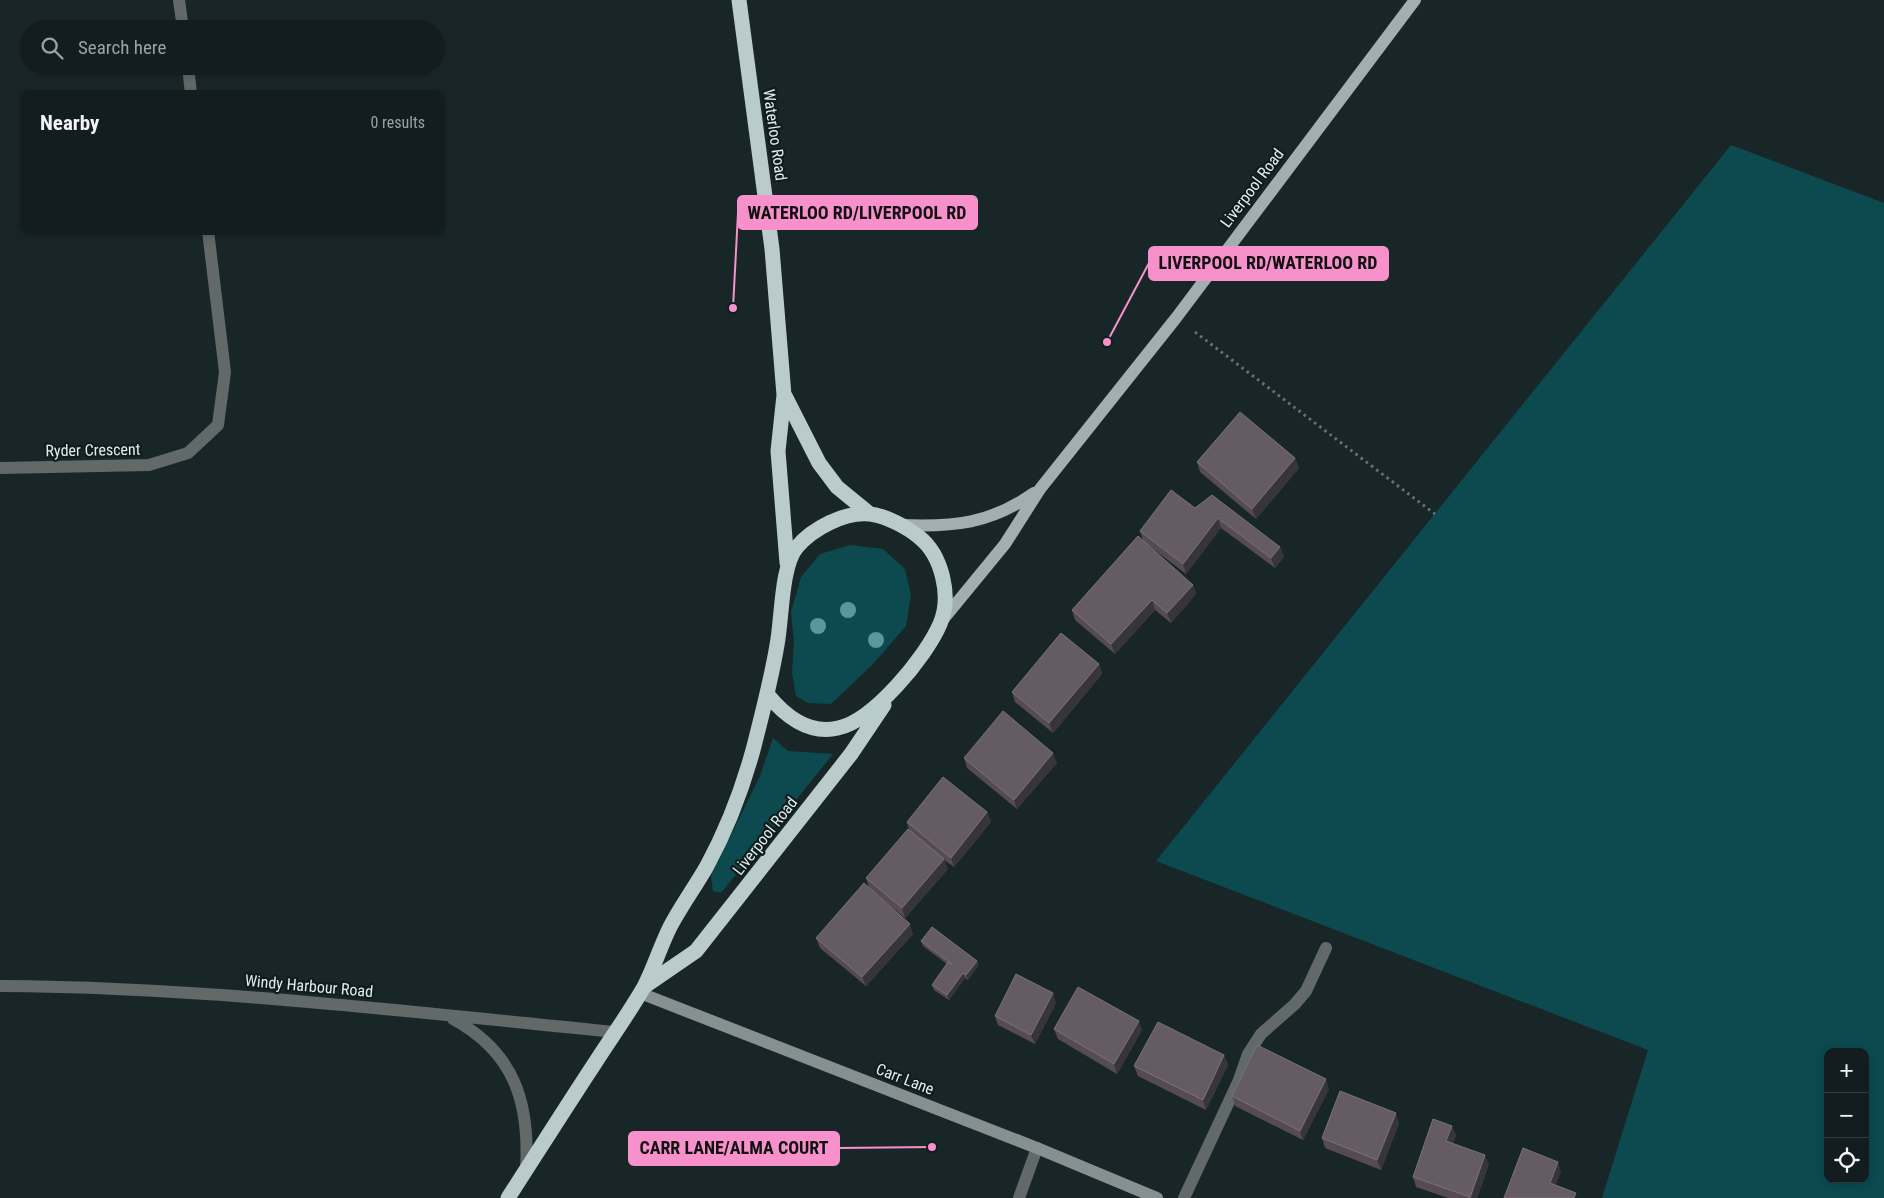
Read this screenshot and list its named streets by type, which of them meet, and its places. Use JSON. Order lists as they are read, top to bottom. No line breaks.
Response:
{"streets":{"highway":["Waterloo Road","Liverpool Road"],"street":["Ryder Crescent","Windy Harbour Road","Carr Lane"]},"crossings":[["Waterloo Road","Liverpool Road"],["Liverpool Road","Windy Harbour Road"],["Liverpool Road","Carr Lane"]],"places":["WATERLOO RD/LIVERPOOL RD","LIVERPOOL RD/WATERLOO RD","CARR LANE/ALMA COURT"],"page":{"search":"Search here","heading":["Nearby","0 results"],"map_buttons":["+","−"]}}
